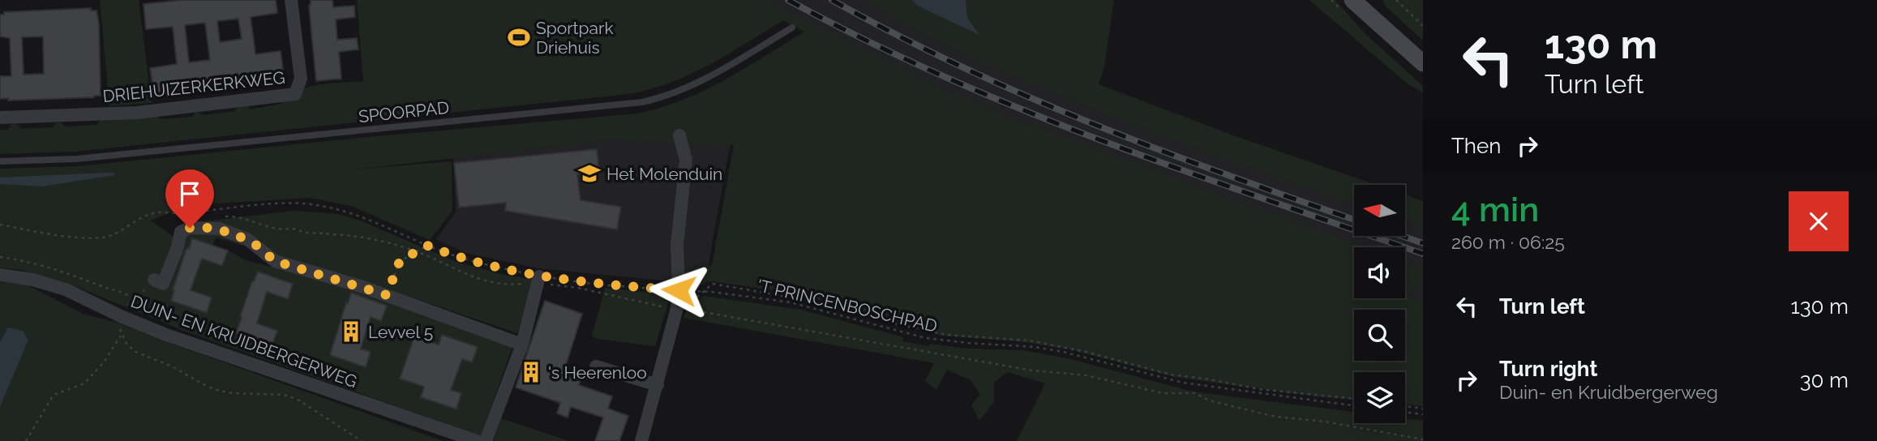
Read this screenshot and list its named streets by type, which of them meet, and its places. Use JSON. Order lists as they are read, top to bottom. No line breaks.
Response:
{"streets":{"street":["DRIEHUIZERKERKWEG","DUIN- EN KRUIDBERGERWEG"],"lane":["SPOORPAD"],"path":["'T PRINCENBOSCHPAD"]},"places":{"sports":["Sportpark Driehuis"],"school or university":["Het Molenduin"],"building":["Levvel 5","'s Heerenloo"]},"north":"left","page":{"turn":["130 m","Turn left"],"then":"Then","heading":["4 min","260 m · 06:25"],"list":[{"name":"Turn left","value":"130 m"},{"name":"Turn right","note":"Duin- en Kruidbergerweg","value":"30 m"}]}}
